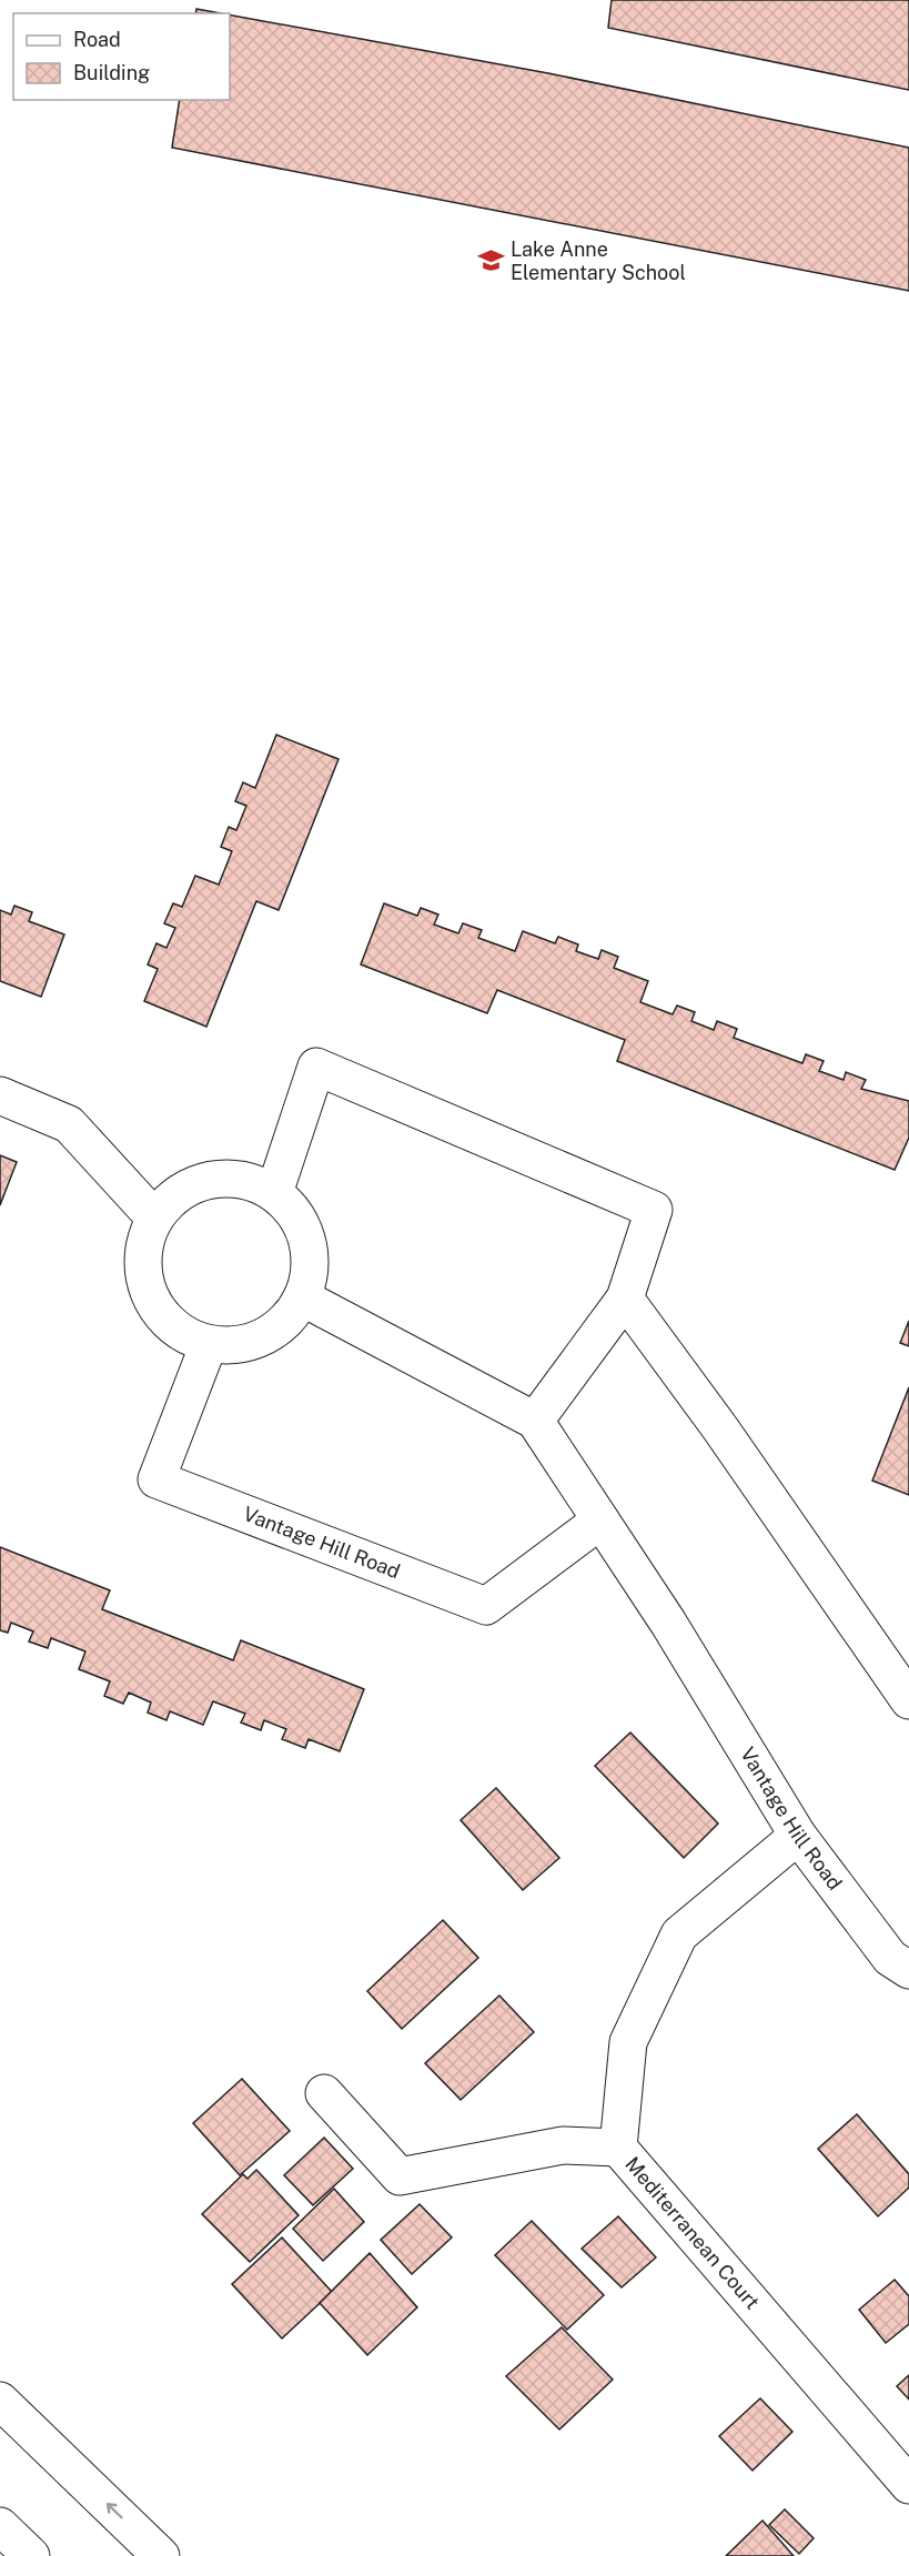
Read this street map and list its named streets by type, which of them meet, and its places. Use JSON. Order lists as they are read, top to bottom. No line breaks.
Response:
{"streets":{"street":["Vantage Hill Road","Mediterranean Court"]},"crossings":[["Vantage Hill Road","Mediterranean Court"]],"places":{"school or university":["Lake Anne Elementary School"]},"legend":["Road","Building"]}
